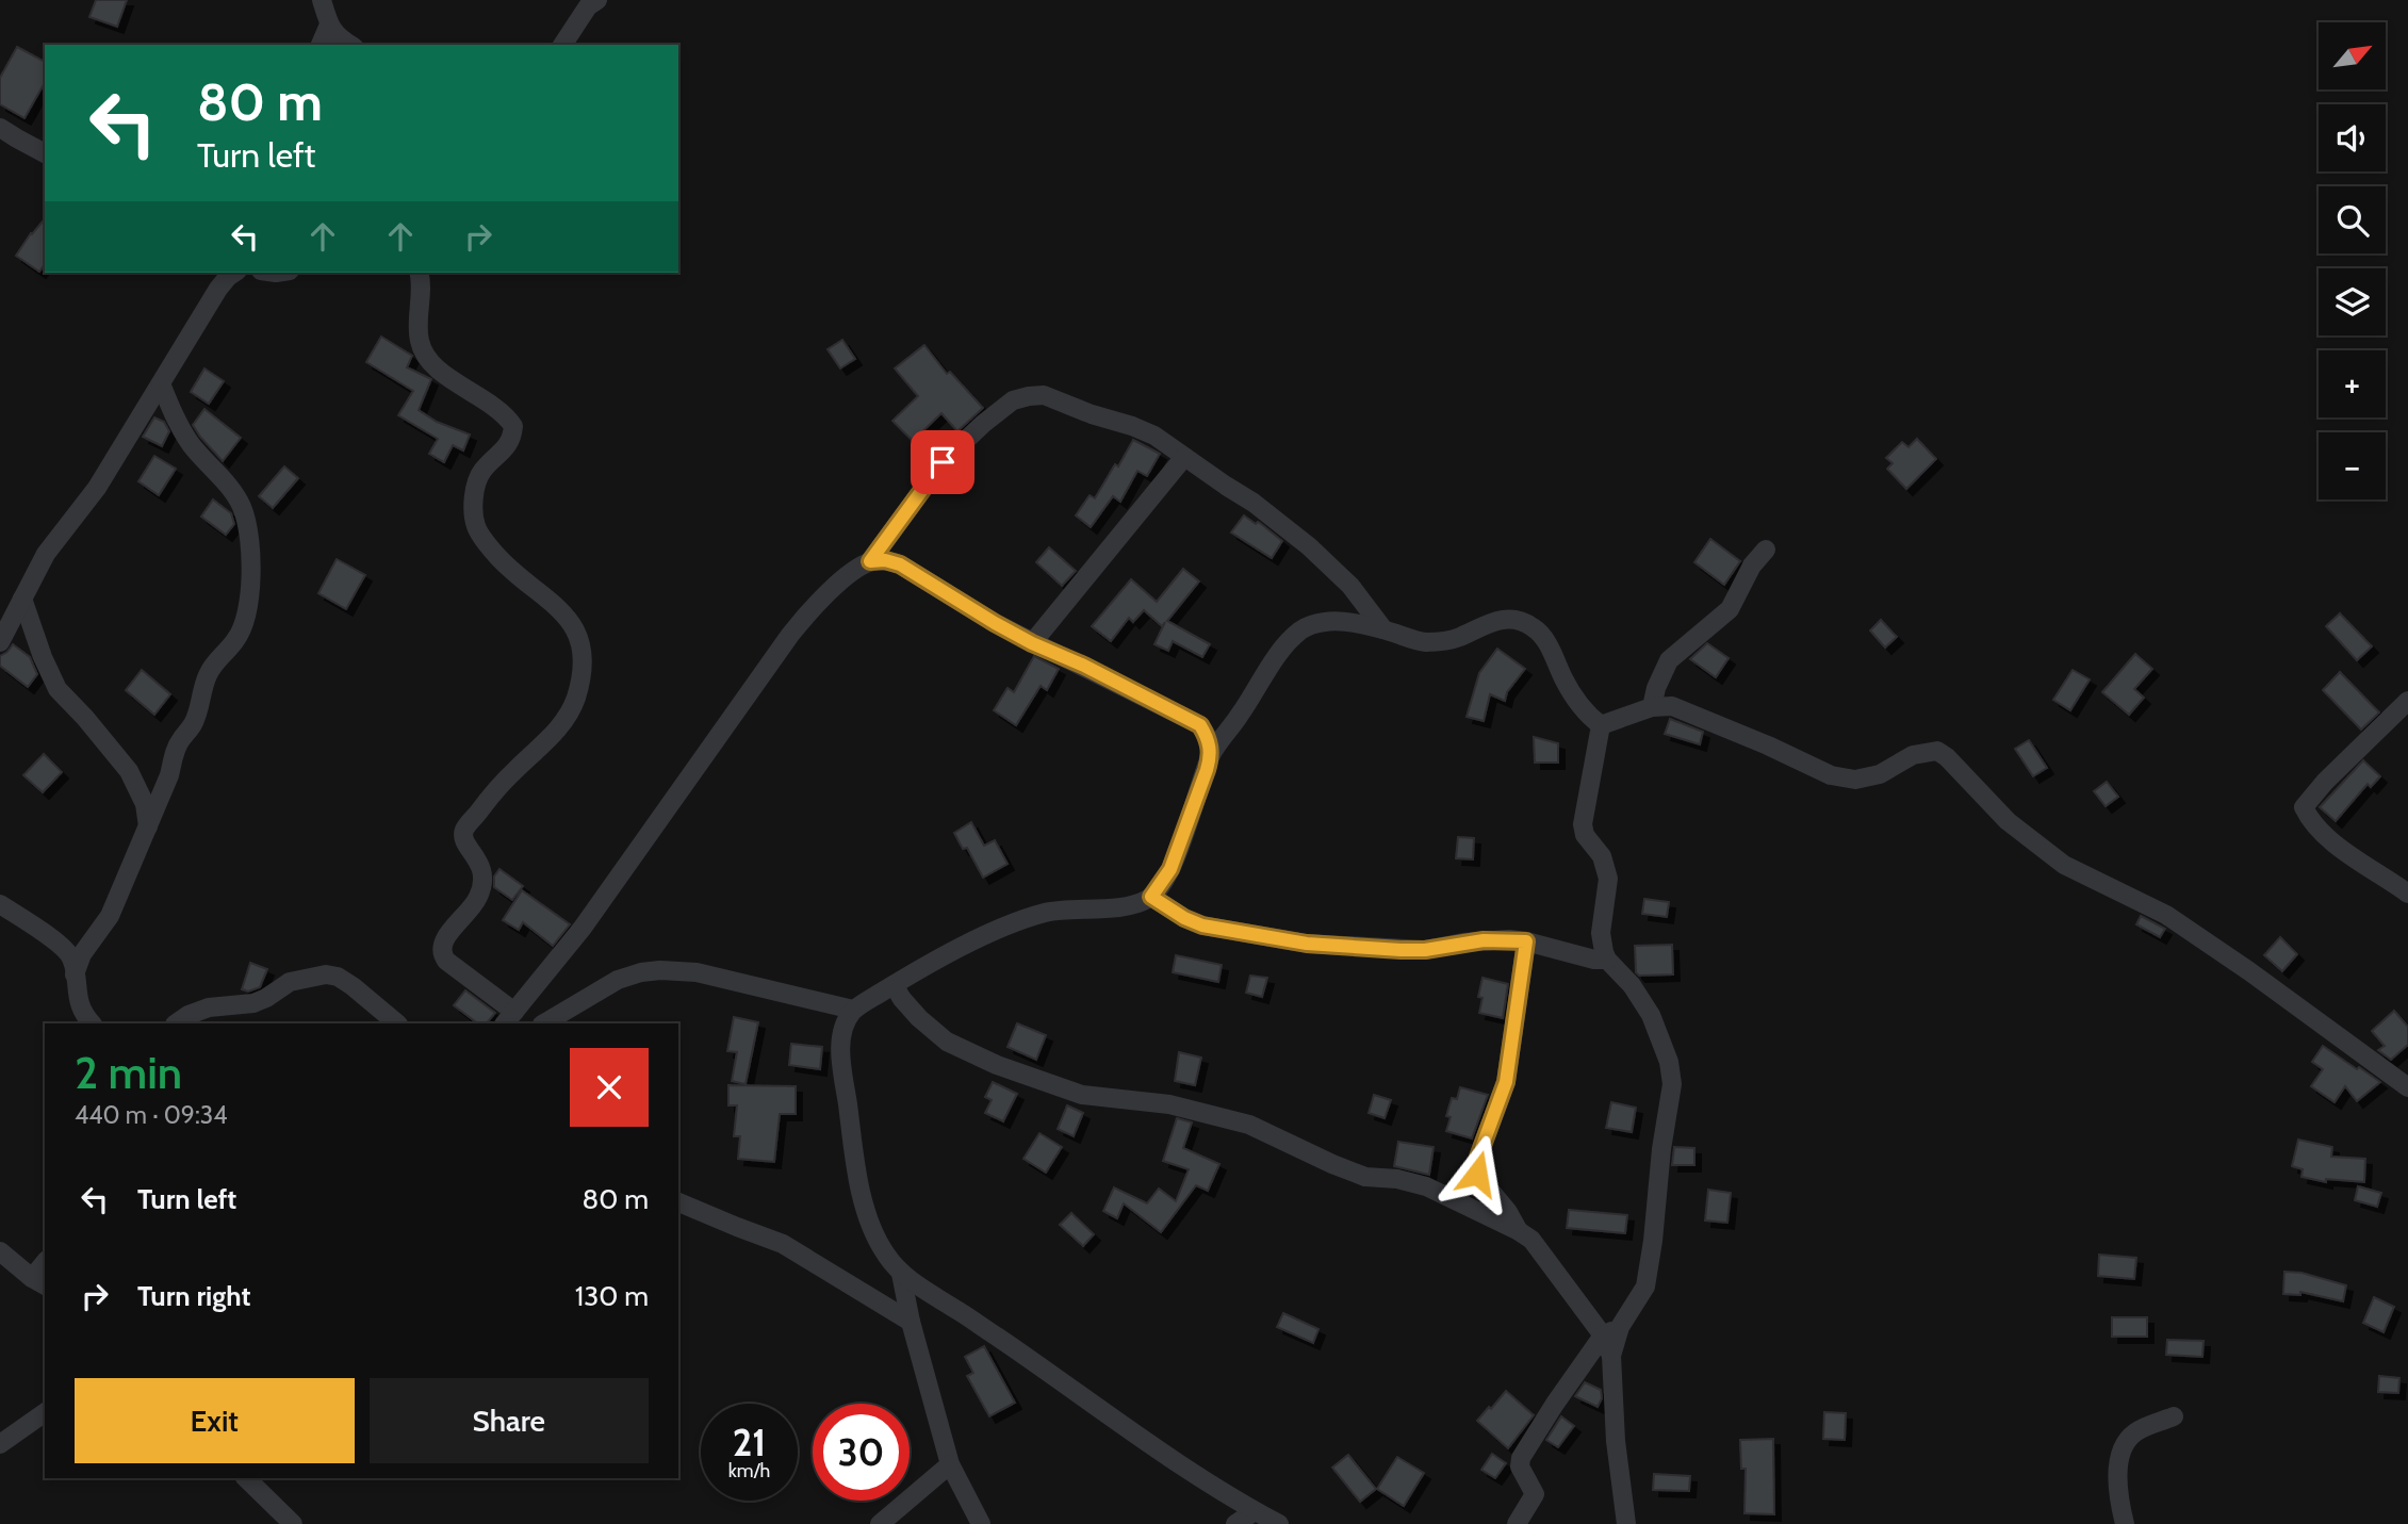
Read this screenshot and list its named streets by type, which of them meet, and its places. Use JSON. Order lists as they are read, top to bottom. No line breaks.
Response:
{"north":"top right","page":{"map_buttons":["+","−"],"turn":["80 m","Turn left"],"heading":["2 min","440 m · 09:34"],"list":[{"name":"Turn left","value":"80 m"},{"name":"Turn right","value":"130 m"}],"buttons":["Exit","Share"],"speed":"21 km/h","limit":"30"}}
